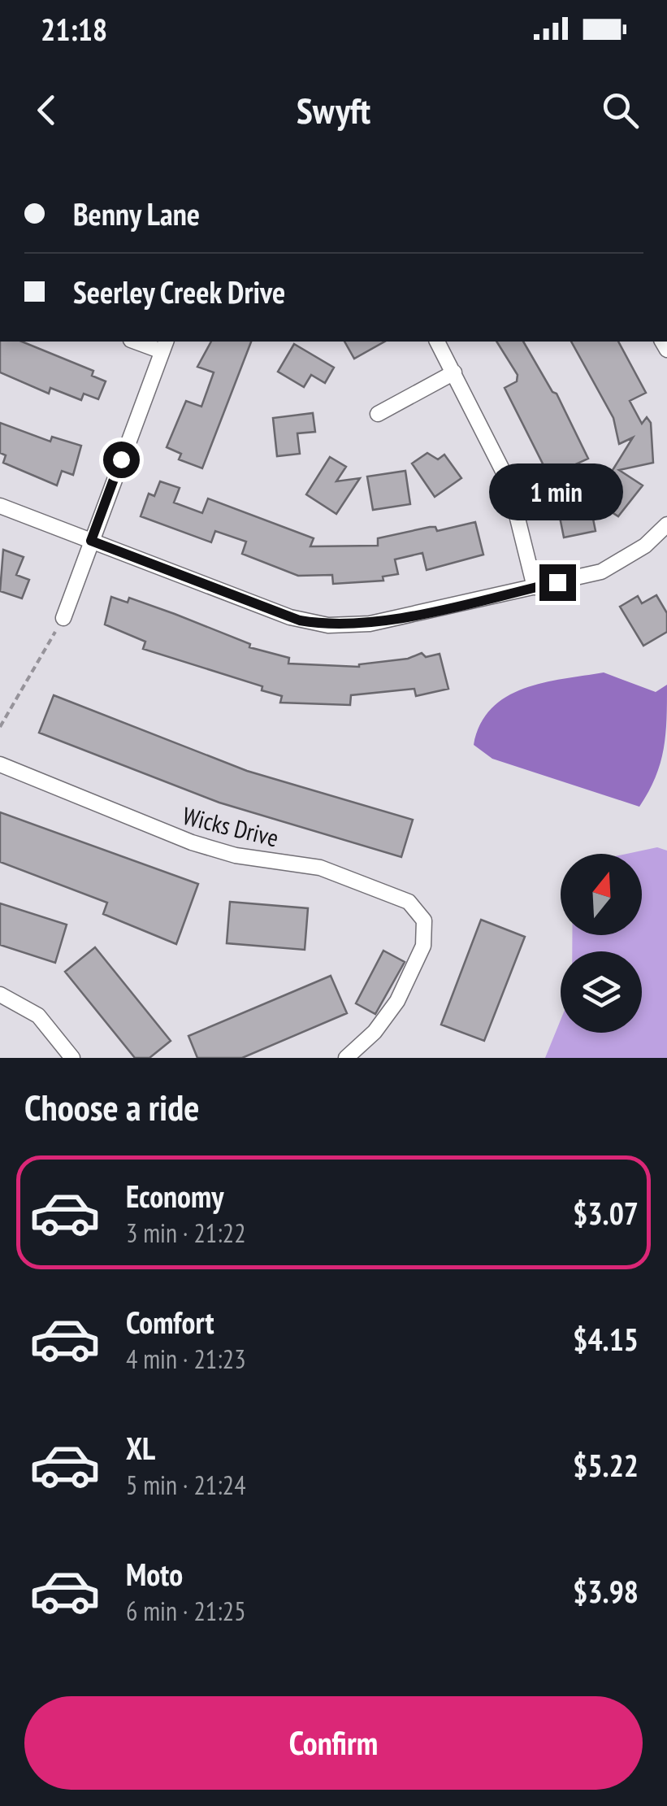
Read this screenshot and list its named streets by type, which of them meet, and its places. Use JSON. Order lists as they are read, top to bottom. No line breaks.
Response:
{"streets":{"street":["Wicks Drive"]},"north":"top","page":{"status":"21:18","header":"Swyft","banner":["Benny Lane","Seerley Creek Drive"],"bubble":"1 min","heading":"Choose a ride","list":[{"name":"Economy","note":"3 min · 21:22","value":"$3.07"},{"name":"Comfort","note":"4 min · 21:23","value":"$4.15"},{"name":"XL","note":"5 min · 21:24","value":"$5.22"},{"name":"Moto","note":"6 min · 21:25","value":"$3.98"}],"buttons":"Confirm"}}
